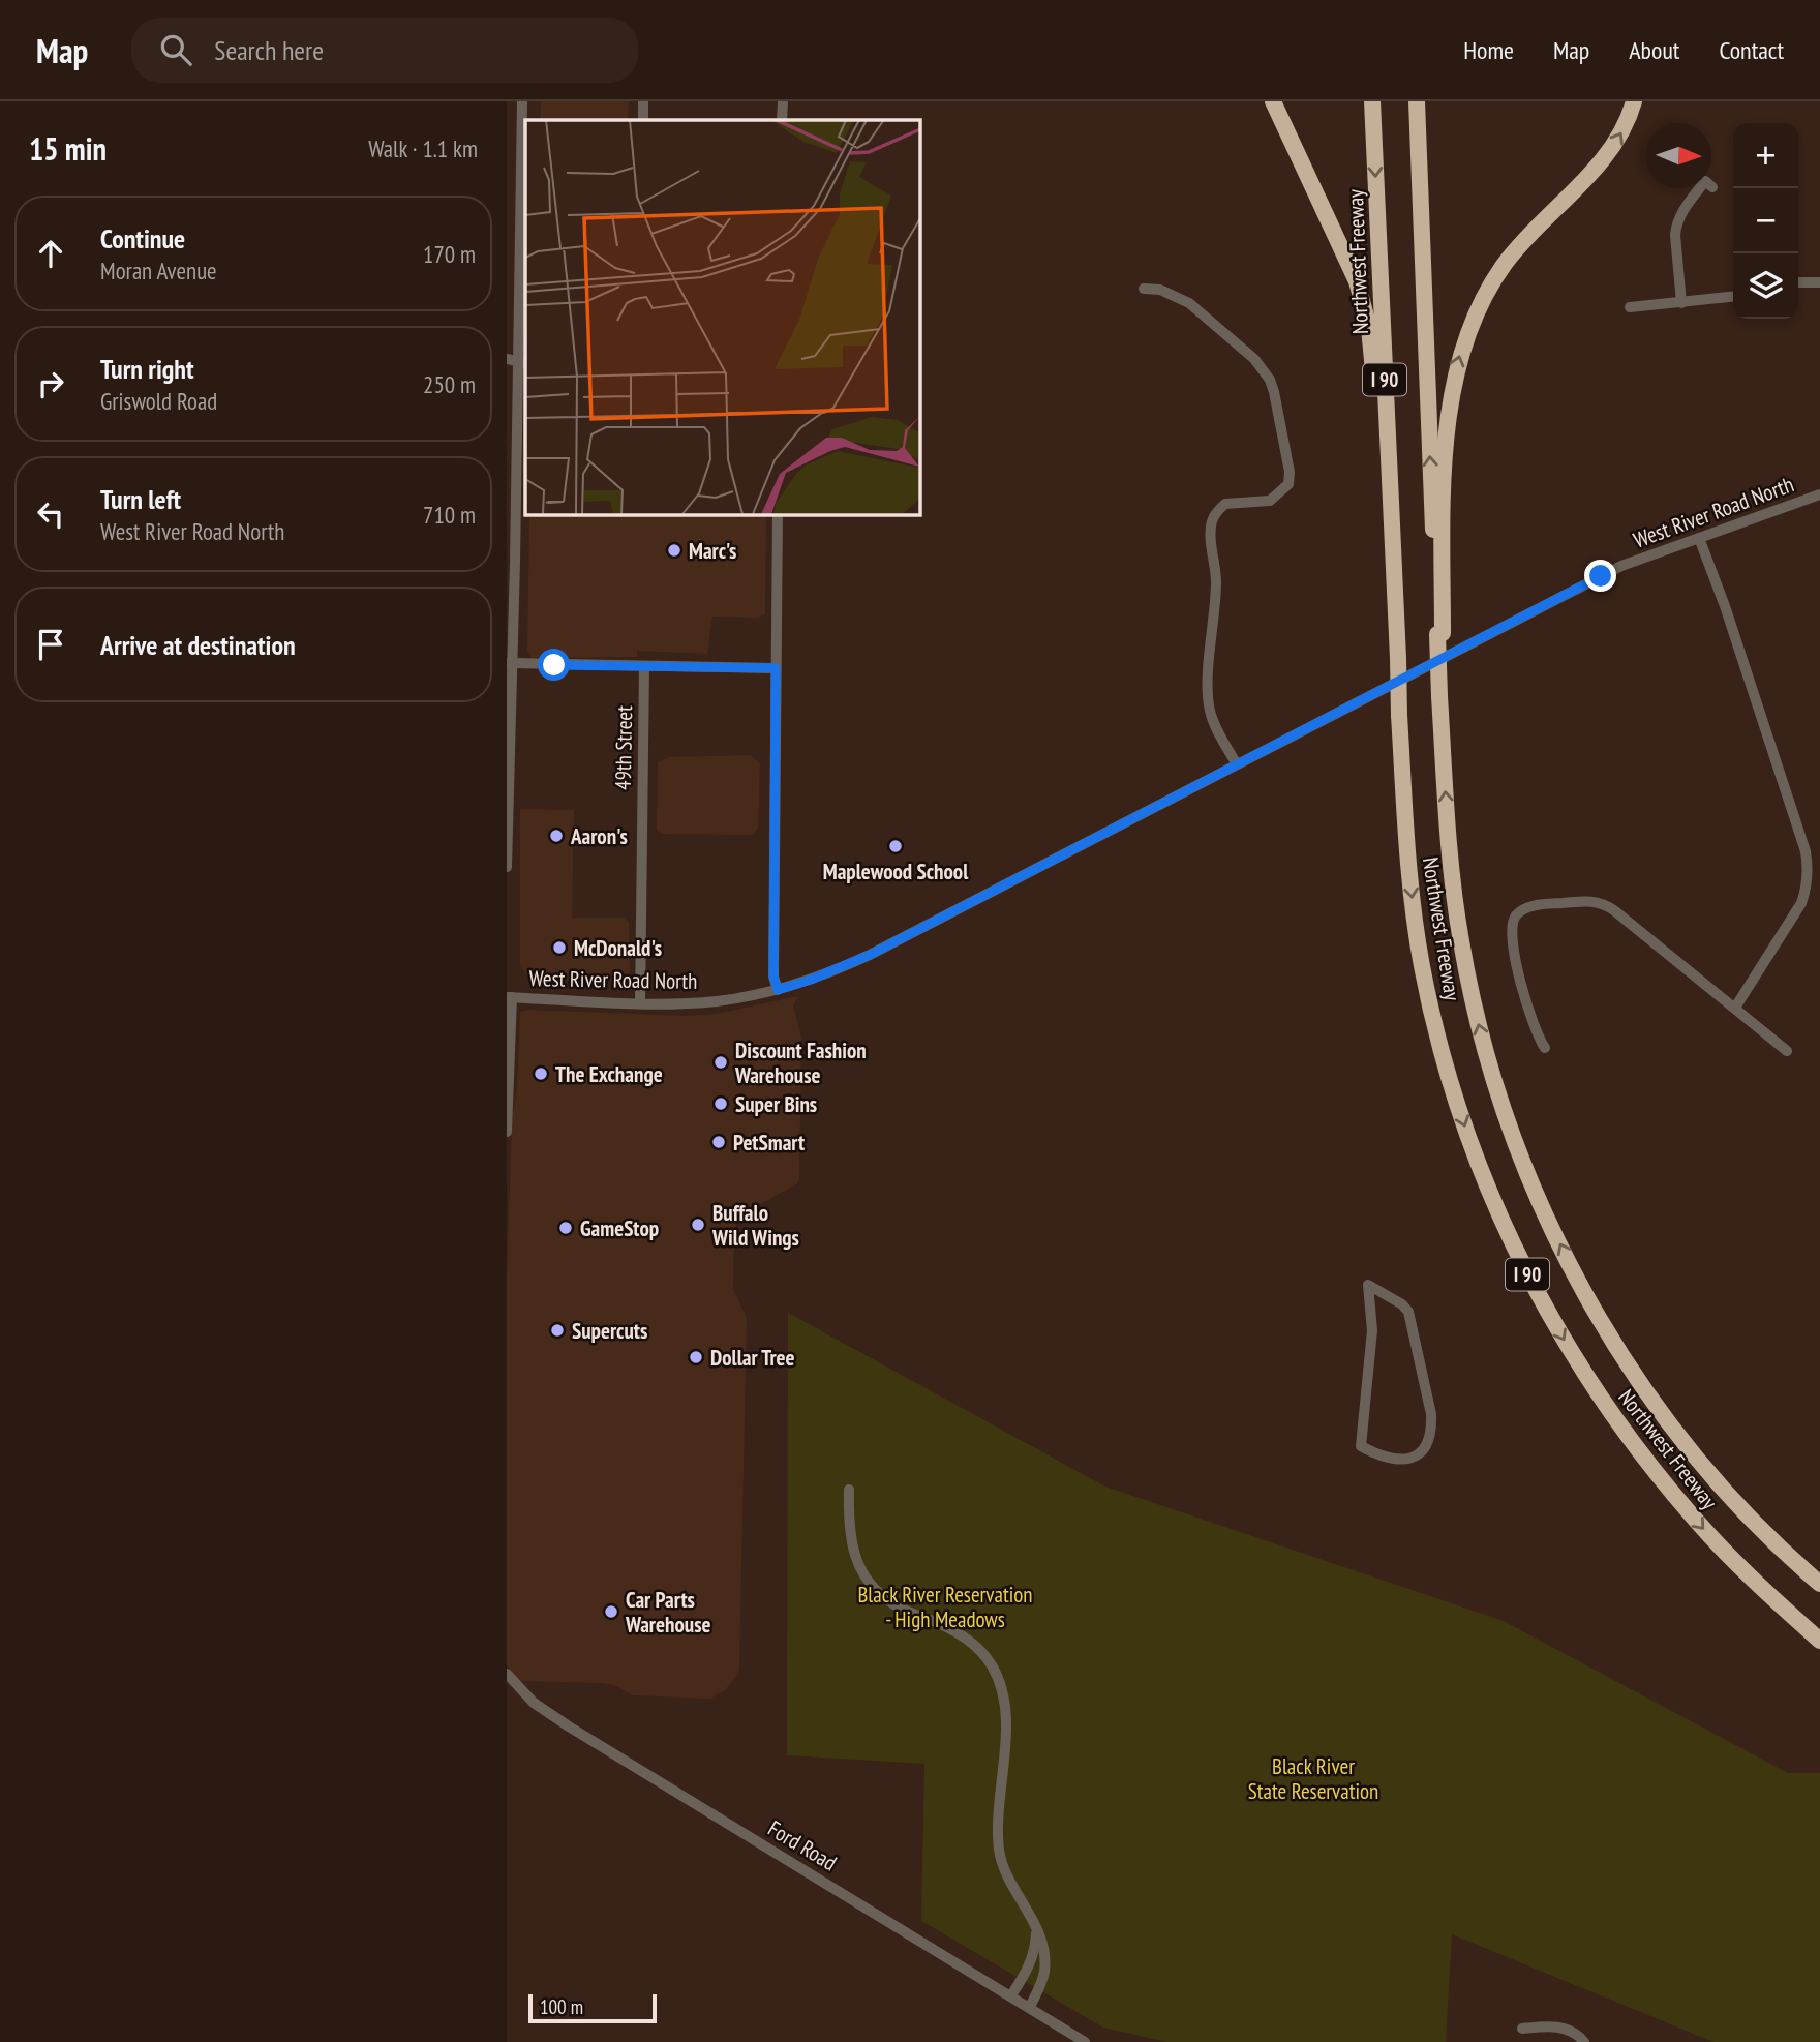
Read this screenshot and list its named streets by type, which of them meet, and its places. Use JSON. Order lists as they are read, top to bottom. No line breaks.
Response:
{"streets":{"highway":["Northwest Freeway","I 90"],"street":["West River Road North","49th Street","Ford Road"]},"crossings":[["Northwest Freeway","I 90"],["West River Road North","49th Street"]],"parks":["Black River Reservation - High Meadows","Black River State Reservation"],"places":["Marc's","Aaron's","Maplewood School","McDonald's","Discount Fashion Warehouse","The Exchange","Super Bins","PetSmart","Buffalo Wild Wings","GameStop","Supercuts","Dollar Tree","Car Parts Warehouse"],"scale_bar":"100 m","north":"right","page":{"header":"Map","search":"Search here","nav":["Home","Map","About","Contact"],"heading":["15 min","Walk · 1.1 km"],"map_buttons":["+","−"],"list":[["Continue","Moran Avenue","170 m"],["Turn right","Griswold Road","250 m"],["Turn left","West River Road North","710 m"],"Arrive at destination"],"scale":"100 m"}}
